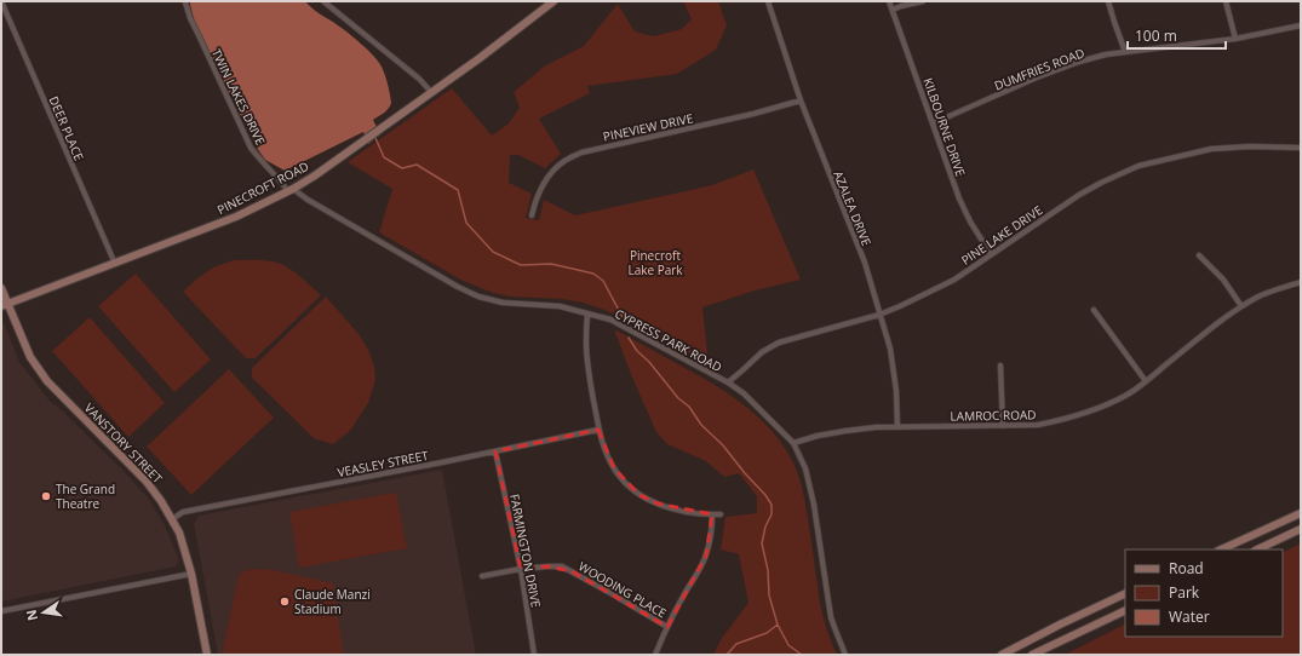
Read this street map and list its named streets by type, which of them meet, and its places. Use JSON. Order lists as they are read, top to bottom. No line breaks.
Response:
{"streets":{"street":["DUMFRIES ROAD","TWIN LAKES DRIVE","PINEVIEW DRIVE","KILBOURNE DRIVE","DEER PLACE","PINECROFT ROAD","AZALEA DRIVE","PINE LAKE DRIVE","CYPRESS PARK ROAD","LAMROC ROAD","VANSTORY STREET","VEASLEY STREET","FARMINGTON DRIVE","WOODING PLACE"]},"crossings":[["DUMFRIES ROAD","KILBOURNE DRIVE"],["TWIN LAKES DRIVE","PINECROFT ROAD"],["TWIN LAKES DRIVE","CYPRESS PARK ROAD"],["PINEVIEW DRIVE","AZALEA DRIVE"],["KILBOURNE DRIVE","PINE LAKE DRIVE"],["DEER PLACE","PINECROFT ROAD"],["PINECROFT ROAD","CYPRESS PARK ROAD"],["PINECROFT ROAD","VANSTORY STREET"],["AZALEA DRIVE","PINE LAKE DRIVE"],["AZALEA DRIVE","LAMROC ROAD"],["PINE LAKE DRIVE","CYPRESS PARK ROAD"],["CYPRESS PARK ROAD","LAMROC ROAD"],["VANSTORY STREET","VEASLEY STREET"],["VEASLEY STREET","FARMINGTON DRIVE"],["FARMINGTON DRIVE","WOODING PLACE"]],"parks":["Pinecroft Lake Park"],"places":["The Grand Theatre","Claude Manzi Stadium"],"legend":["Road","Park","Water"],"scale_bar":"100 m","north":"left"}
